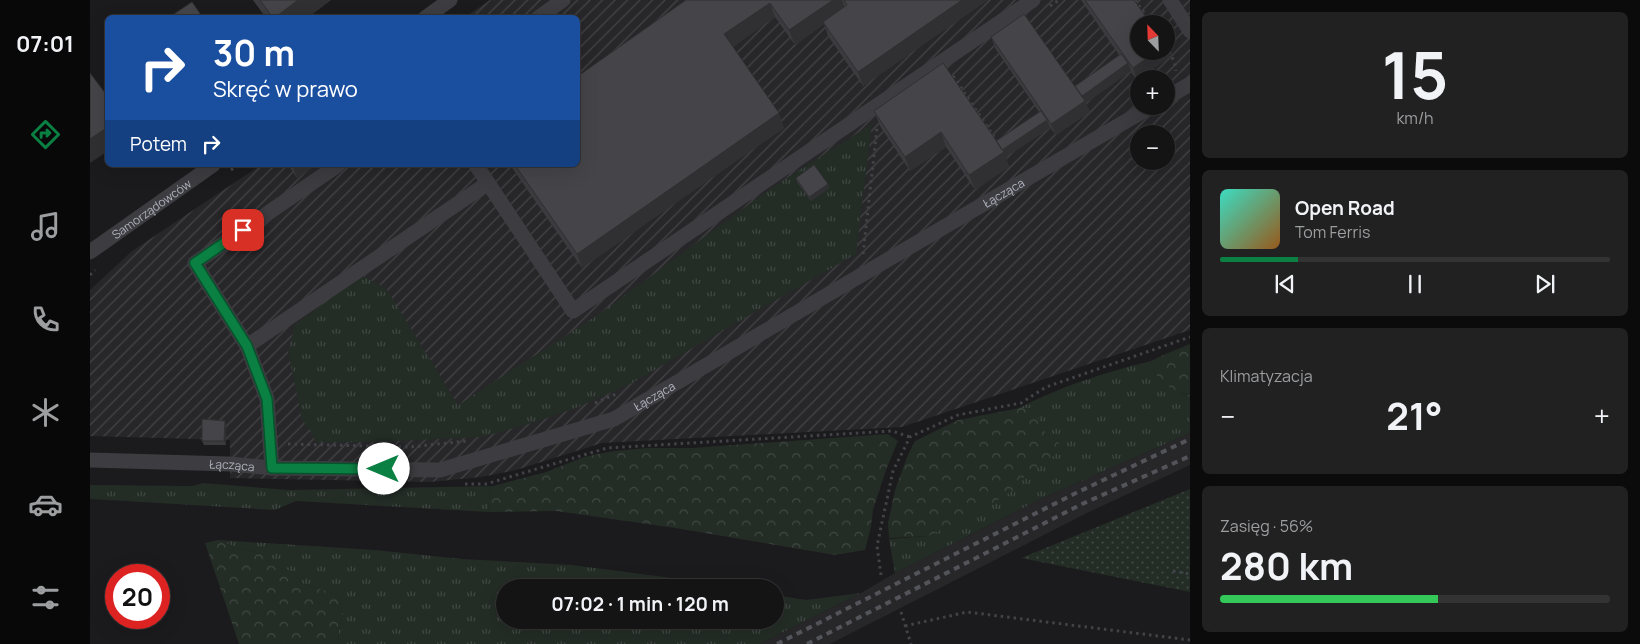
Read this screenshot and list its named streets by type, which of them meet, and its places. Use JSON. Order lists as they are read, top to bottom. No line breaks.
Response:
{"streets":{"street":["Łącząca","Samorządowców"]},"north":"top left","page":{"tabs":"07:01","tile":[["15","km/h"],"Klimatyzacja",["Zasięg · 56%","280 km"]],"map_buttons":["+","−"],"turn":["30 m","Skręć w prawo"],"then":"Potem","song":["Open Road","Tom Ferris"],"heat":["−","21°","+"],"limit":"20","trip":"07:02 · 1 min · 120 m"}}
